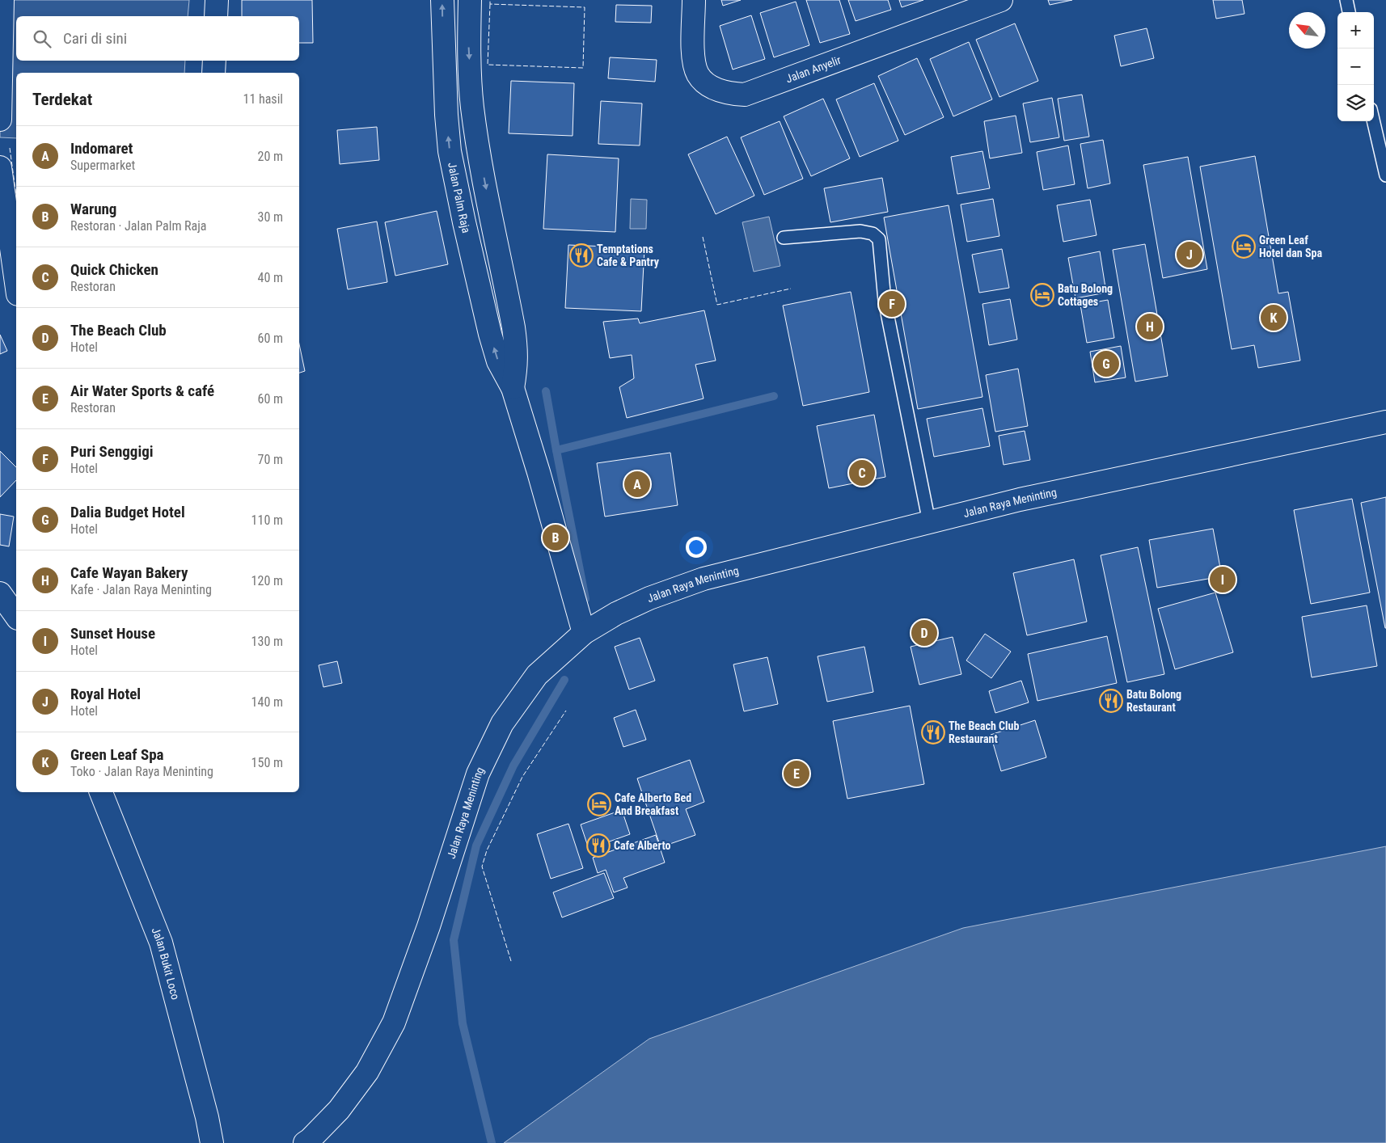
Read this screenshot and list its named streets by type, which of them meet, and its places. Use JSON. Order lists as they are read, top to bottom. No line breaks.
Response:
{"streets":{"main road":["Jalan Anyelir","Jalan Palm Raja","Jalan Raya Meninting","Jalan Bukit Loco"]},"crossings":[["Jalan Palm Raja","Jalan Raya Meninting"]],"places":{"hotel":["Green Leaf Hotel dan Spa","Batu Bolong Cottages","Cafe Alberto Bed And Breakfast"],"restaurant":["Temptations Cafe & Pantry","Batu Bolong Restaurant","The Beach Club Restaurant","Cafe Alberto"]},"north":"top left","page":{"map_buttons":["+","−"],"search":"Cari di sini","heading":["Terdekat","11 hasil"],"list":[{"mark":"A","name":"Indomaret","note":"Supermarket","value":"20 m"},{"mark":"B","name":"Warung","note":"Restoran · Jalan Palm Raja","value":"30 m"},{"mark":"C","name":"Quick Chicken","note":"Restoran","value":"40 m"},{"mark":"D","name":"The Beach Club","note":"Hotel","value":"60 m"},{"mark":"E","name":"Air Water Sports & café","note":"Restoran","value":"60 m"},{"mark":"F","name":"Puri Senggigi","note":"Hotel","value":"70 m"},{"mark":"G","name":"Dalia Budget Hotel","note":"Hotel","value":"110 m"},{"mark":"H","name":"Cafe Wayan Bakery","note":"Kafe · Jalan Raya Meninting","value":"120 m"},{"mark":"I","name":"Sunset House","note":"Hotel","value":"130 m"},{"mark":"J","name":"Royal Hotel","note":"Hotel","value":"140 m"},{"mark":"K","name":"Green Leaf Spa","note":"Toko · Jalan Raya Meninting","value":"150 m"}],"pins":["J","F","K","H","G","C","A","B","I","D","E"]}}
